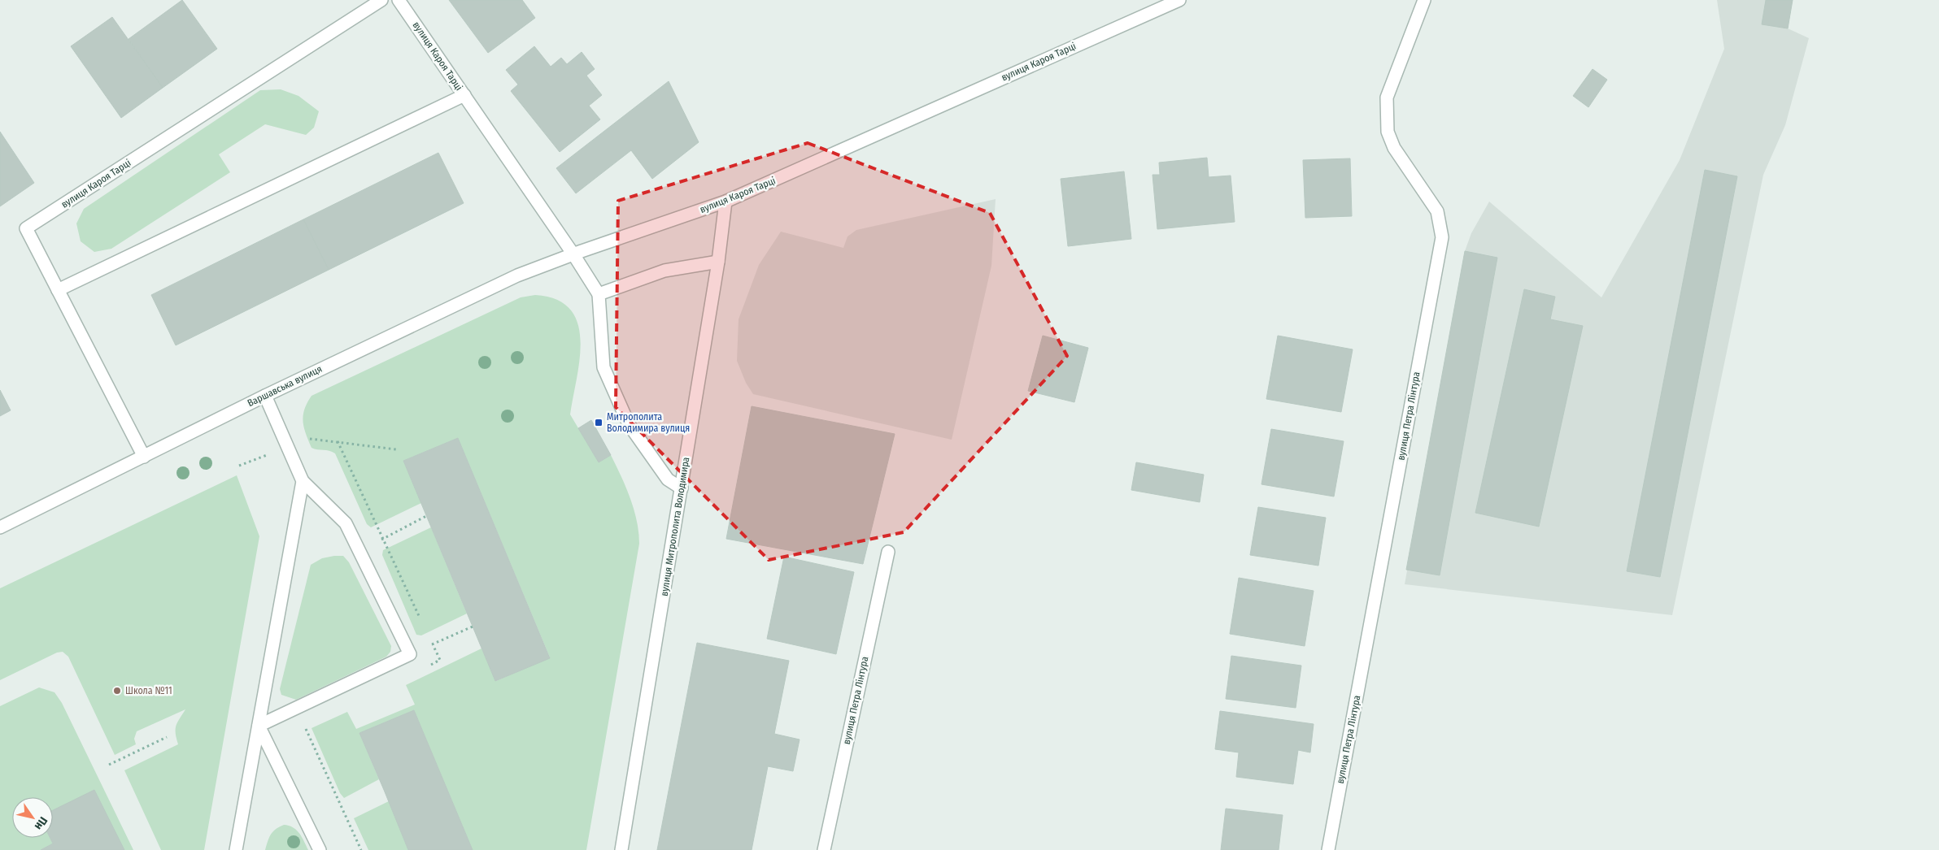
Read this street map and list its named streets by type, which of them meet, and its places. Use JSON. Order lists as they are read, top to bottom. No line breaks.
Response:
{"streets":{"street":["вулиця Кароя Тарці","Варшавська вулиця","вулиця Петра Лінтура","вулиця Митрополита Володимира"]},"crossings":[["вулиця Кароя Тарці","Варшавська вулиця"],["вулиця Кароя Тарці","вулиця Митрополита Володимира"]],"places":{"transit":["Митрополита Володимира вулиця"],"other":["Школа №11"]},"north":"bottom right"}
